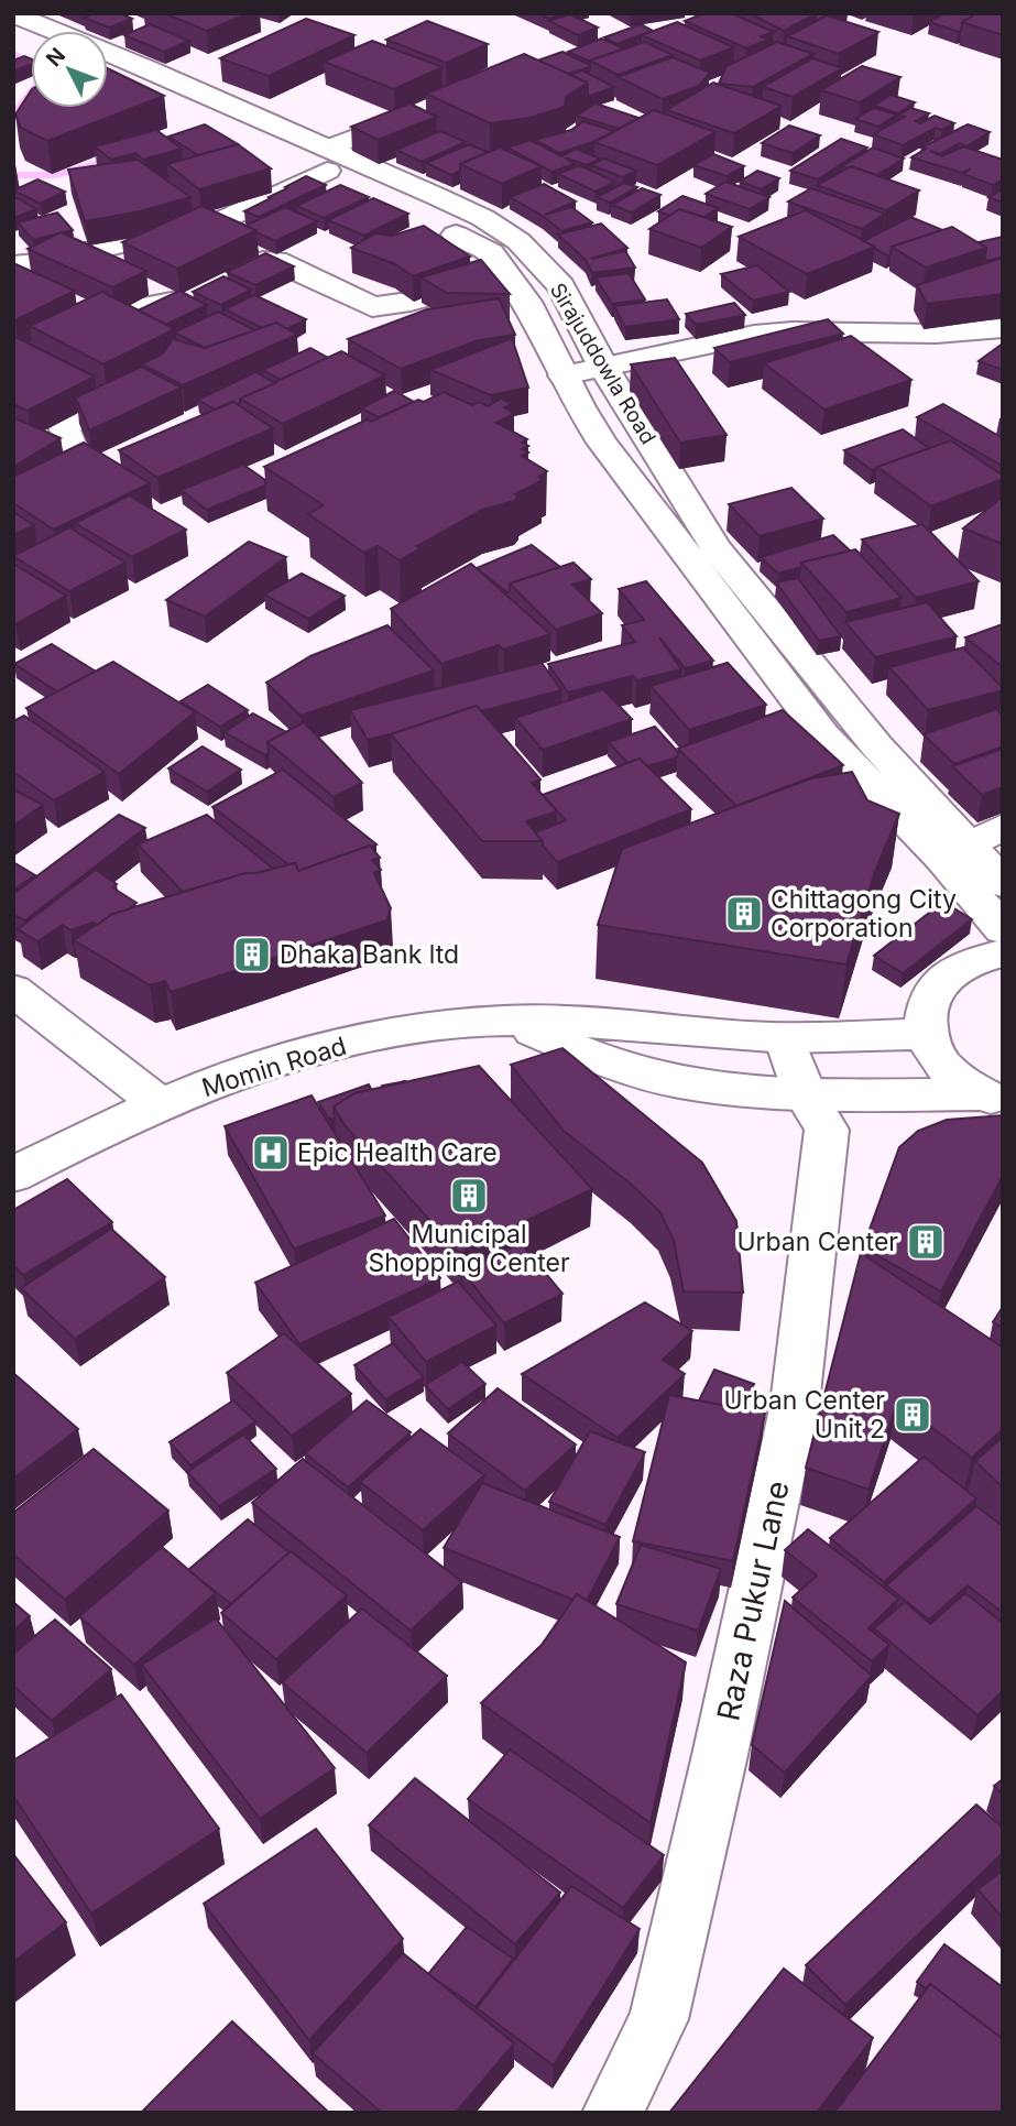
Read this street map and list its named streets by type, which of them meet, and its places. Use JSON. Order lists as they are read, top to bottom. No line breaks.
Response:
{"streets":{"main road":["Sirajuddowla Road","Momin Road","Raza Pukur Lane"]},"crossings":[["Momin Road","Raza Pukur Lane"]],"places":{"building":["Chittagong City Corporation","Dhaka Bank ltd","Municipal Shopping Center","Urban Center","Urban Center Unit 2"],"hospital":["Epic Health Care"]},"north":"top left"}
